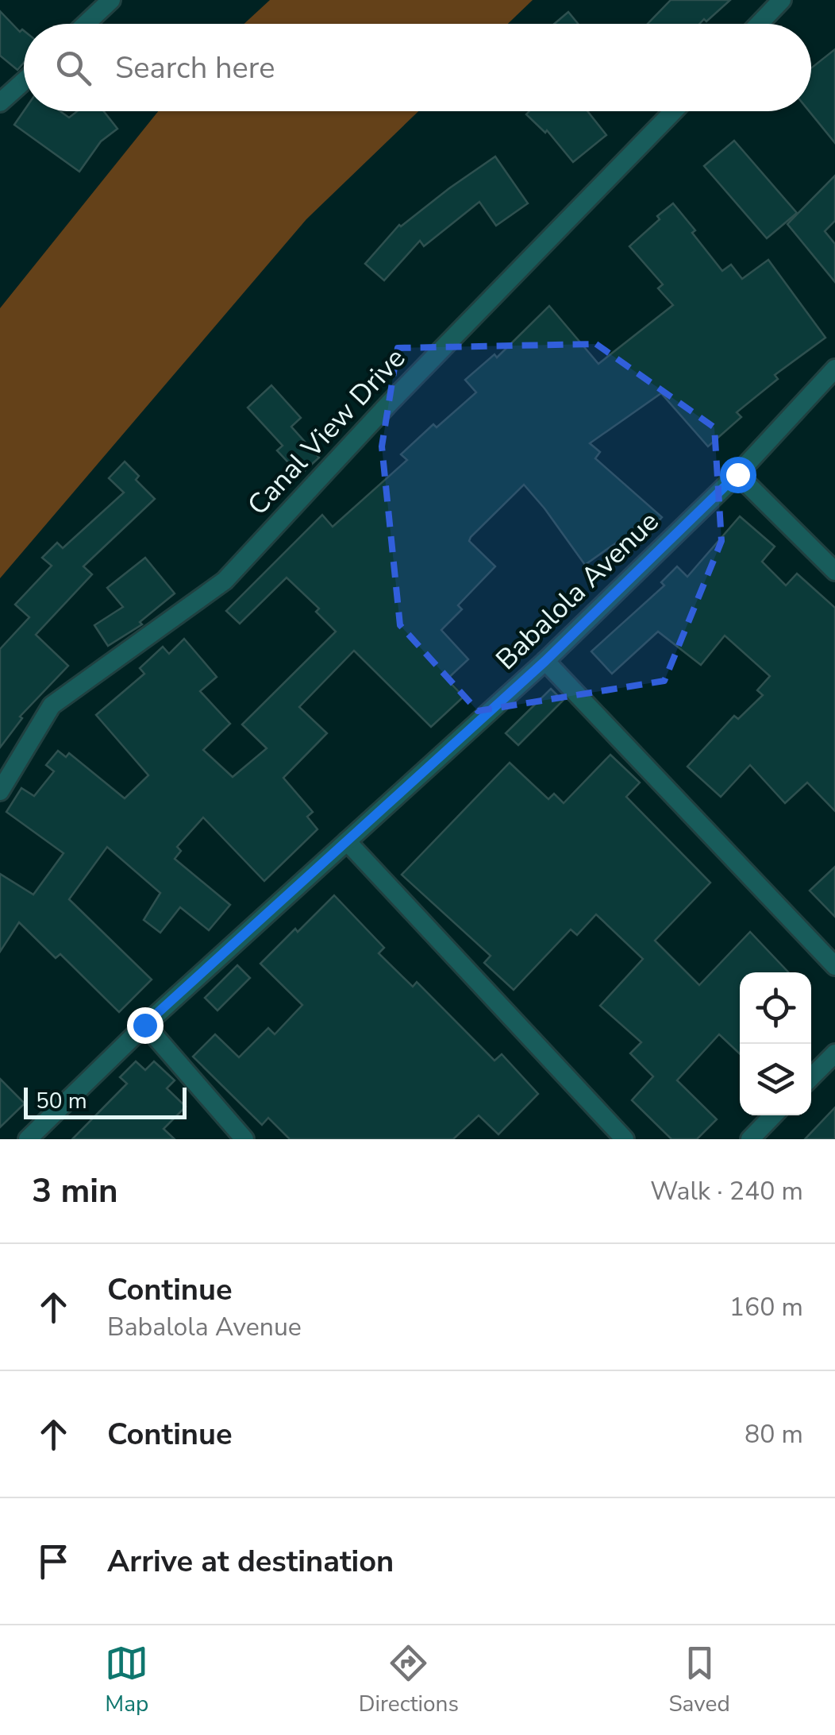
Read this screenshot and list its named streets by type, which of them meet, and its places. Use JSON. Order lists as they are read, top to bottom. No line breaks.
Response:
{"streets":{"street":["Canal View Drive","Babalola Avenue"]},"scale_bar":"50 m","page":{"search":"Search here","scale":"50 m","heading":["3 min","Walk · 240 m"],"list":[["Continue","Babalola Avenue","160 m"],["Continue","80 m"],"Arrive at destination"],"nav":["Map","Directions","Saved"]}}
